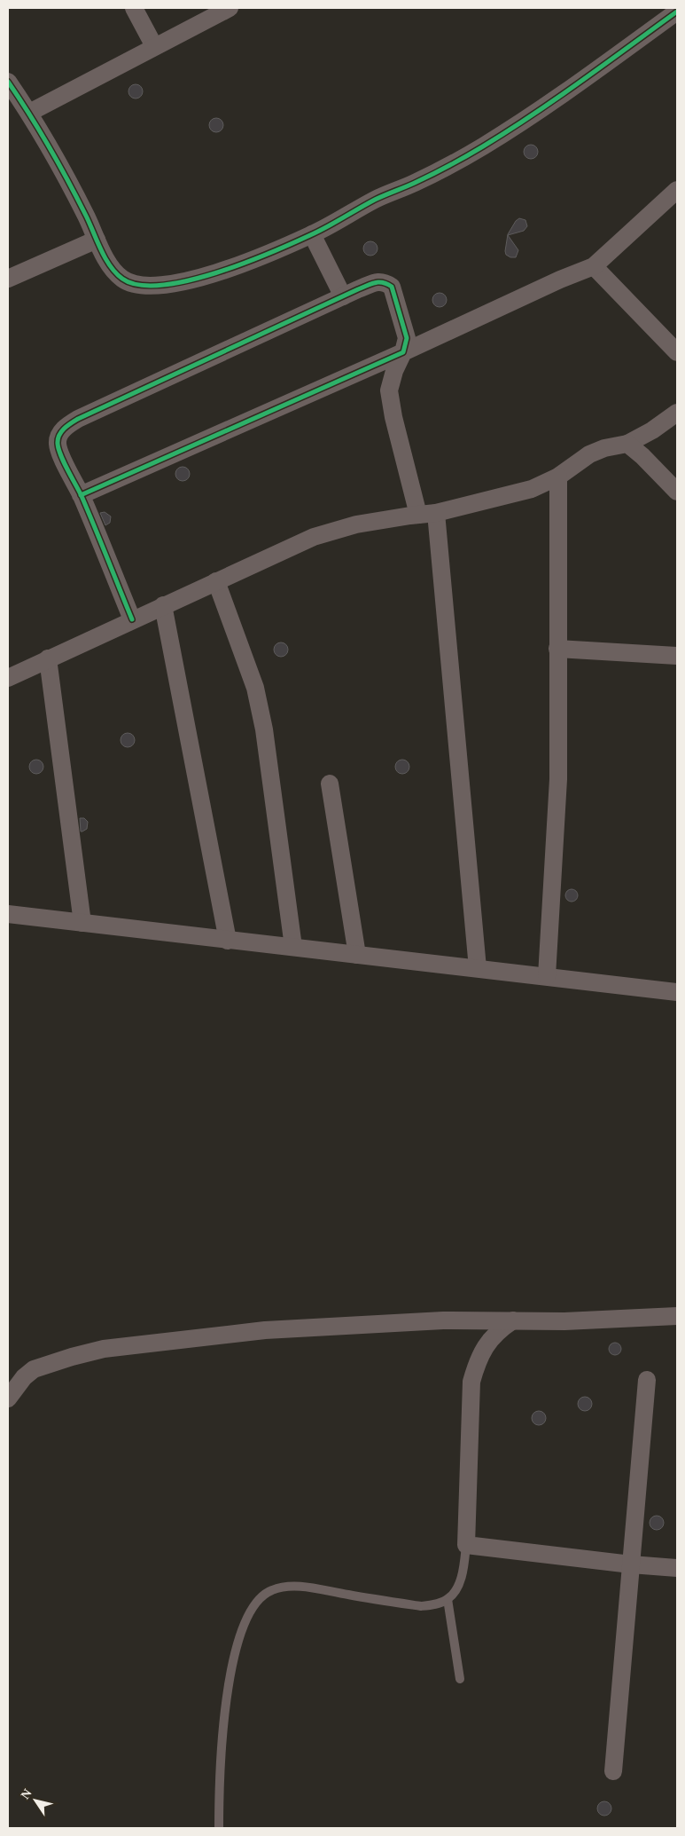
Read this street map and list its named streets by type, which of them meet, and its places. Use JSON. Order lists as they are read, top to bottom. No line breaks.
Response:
{"north":"top left"}
